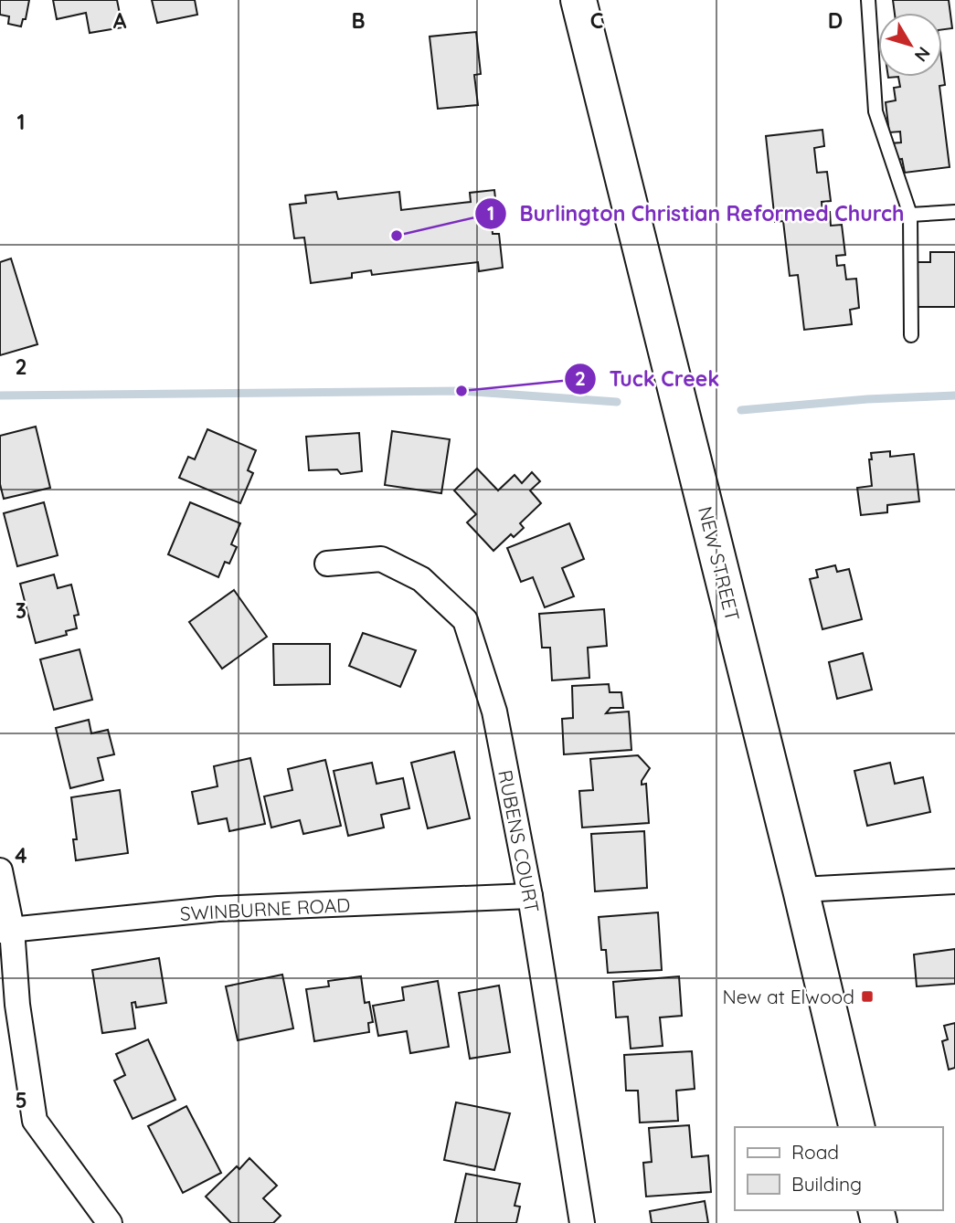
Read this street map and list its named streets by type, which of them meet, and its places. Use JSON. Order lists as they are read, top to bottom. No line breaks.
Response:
{"streets":{"main road":["NEW STREET"],"street":["RUBENS COURT","SWINBURNE ROAD"]},"crossings":[["RUBENS COURT","SWINBURNE ROAD"]],"places":{"other":["Burlington Christian Reformed Church","Tuck Creek"],"transit":["New at Elwood"]},"legend":["Road","Building"],"north":"bottom right","grid":{"columns":["A","B","C","D"],"rows":["1","2","3","4","5"]}}
